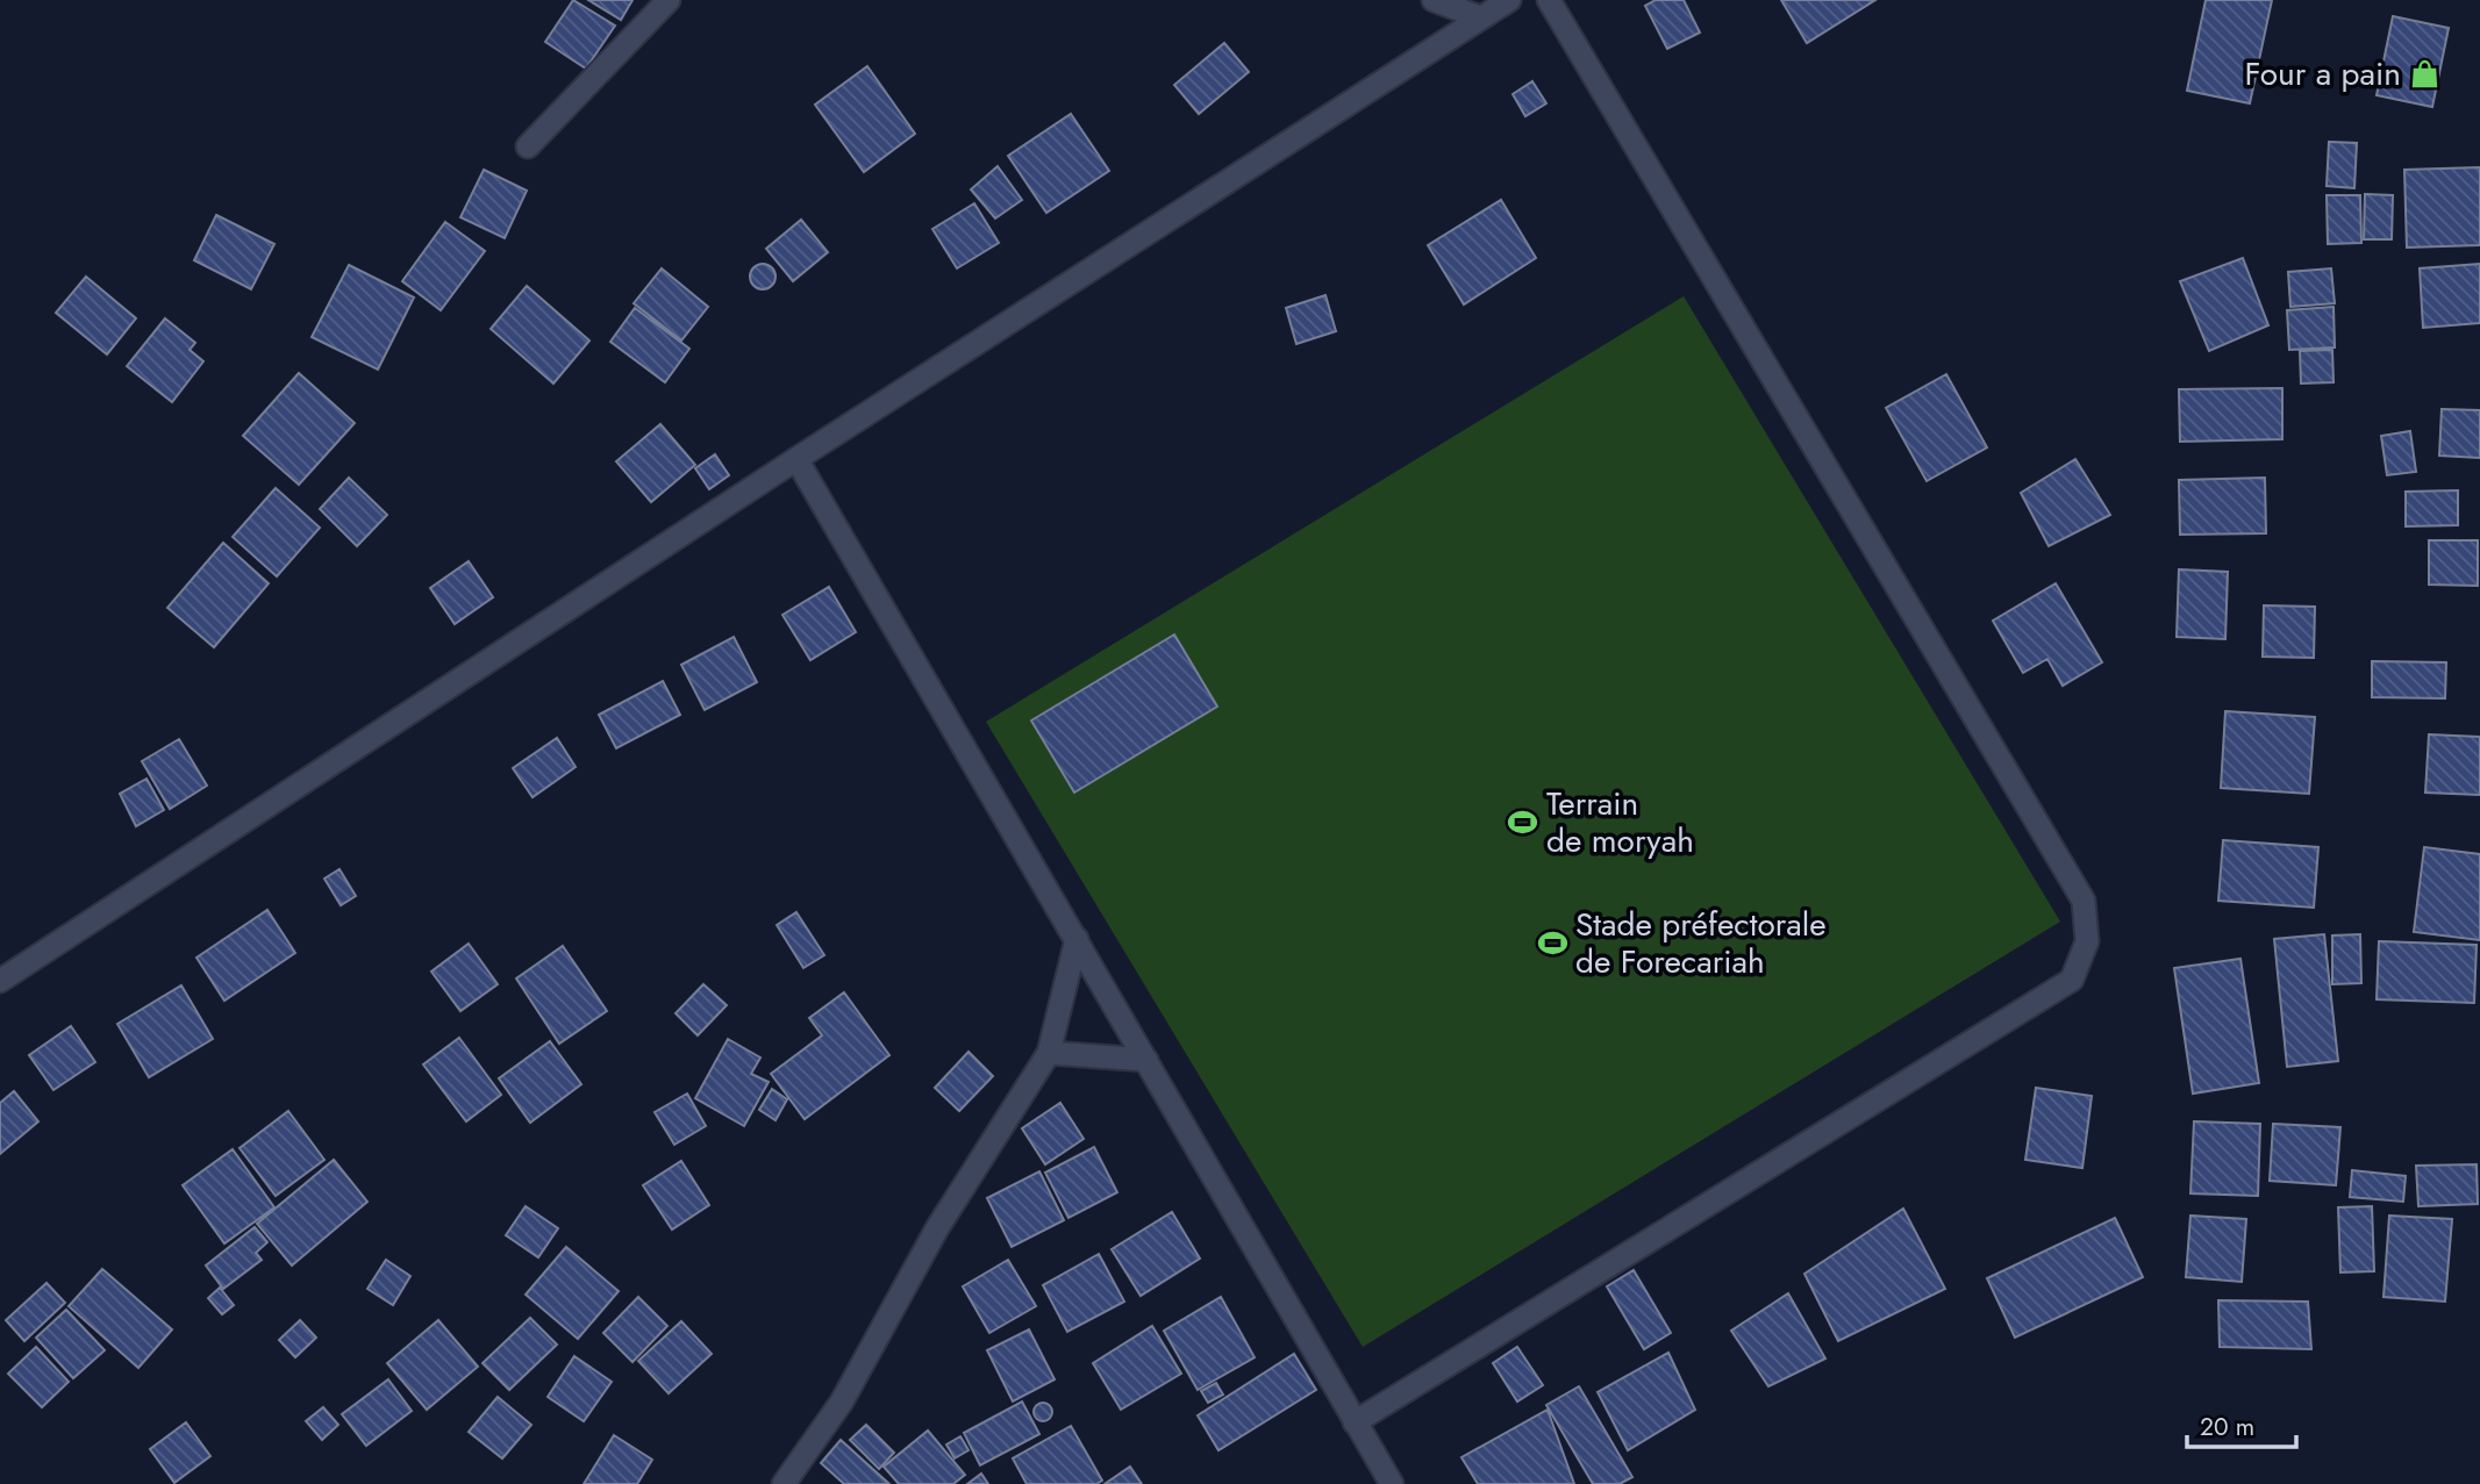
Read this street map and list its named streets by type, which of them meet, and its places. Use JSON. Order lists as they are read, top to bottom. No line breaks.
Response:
{"places":{"shop":["Four a pain"],"sports":["Terrain de moryah","Stade préfectorale de Forecariah"]},"scale_bar":"20 m"}
